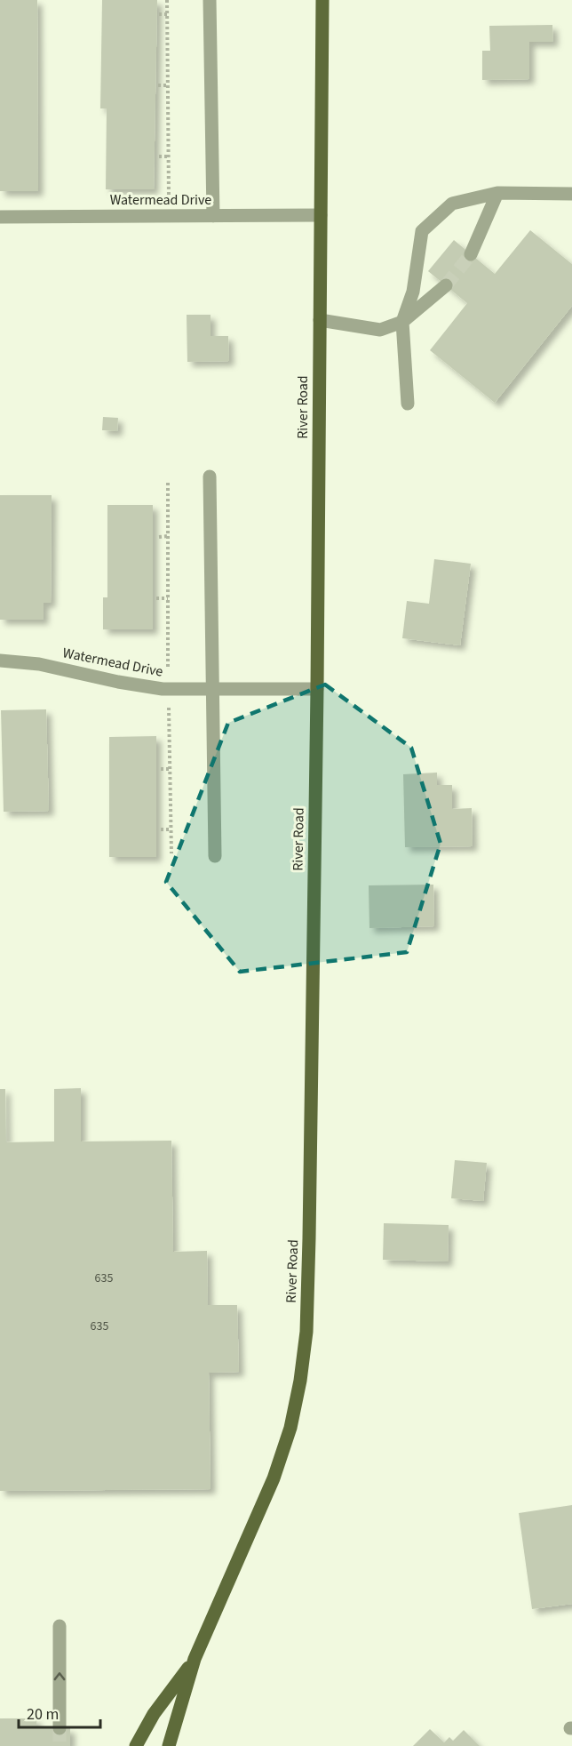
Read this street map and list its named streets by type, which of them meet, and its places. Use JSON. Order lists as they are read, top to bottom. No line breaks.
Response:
{"streets":{"main road":["River Road"],"street":["Watermead Drive"]},"crossings":[["Watermead Drive","River Road"]],"house_numbers":["635","635"],"scale_bar":"20 m"}
